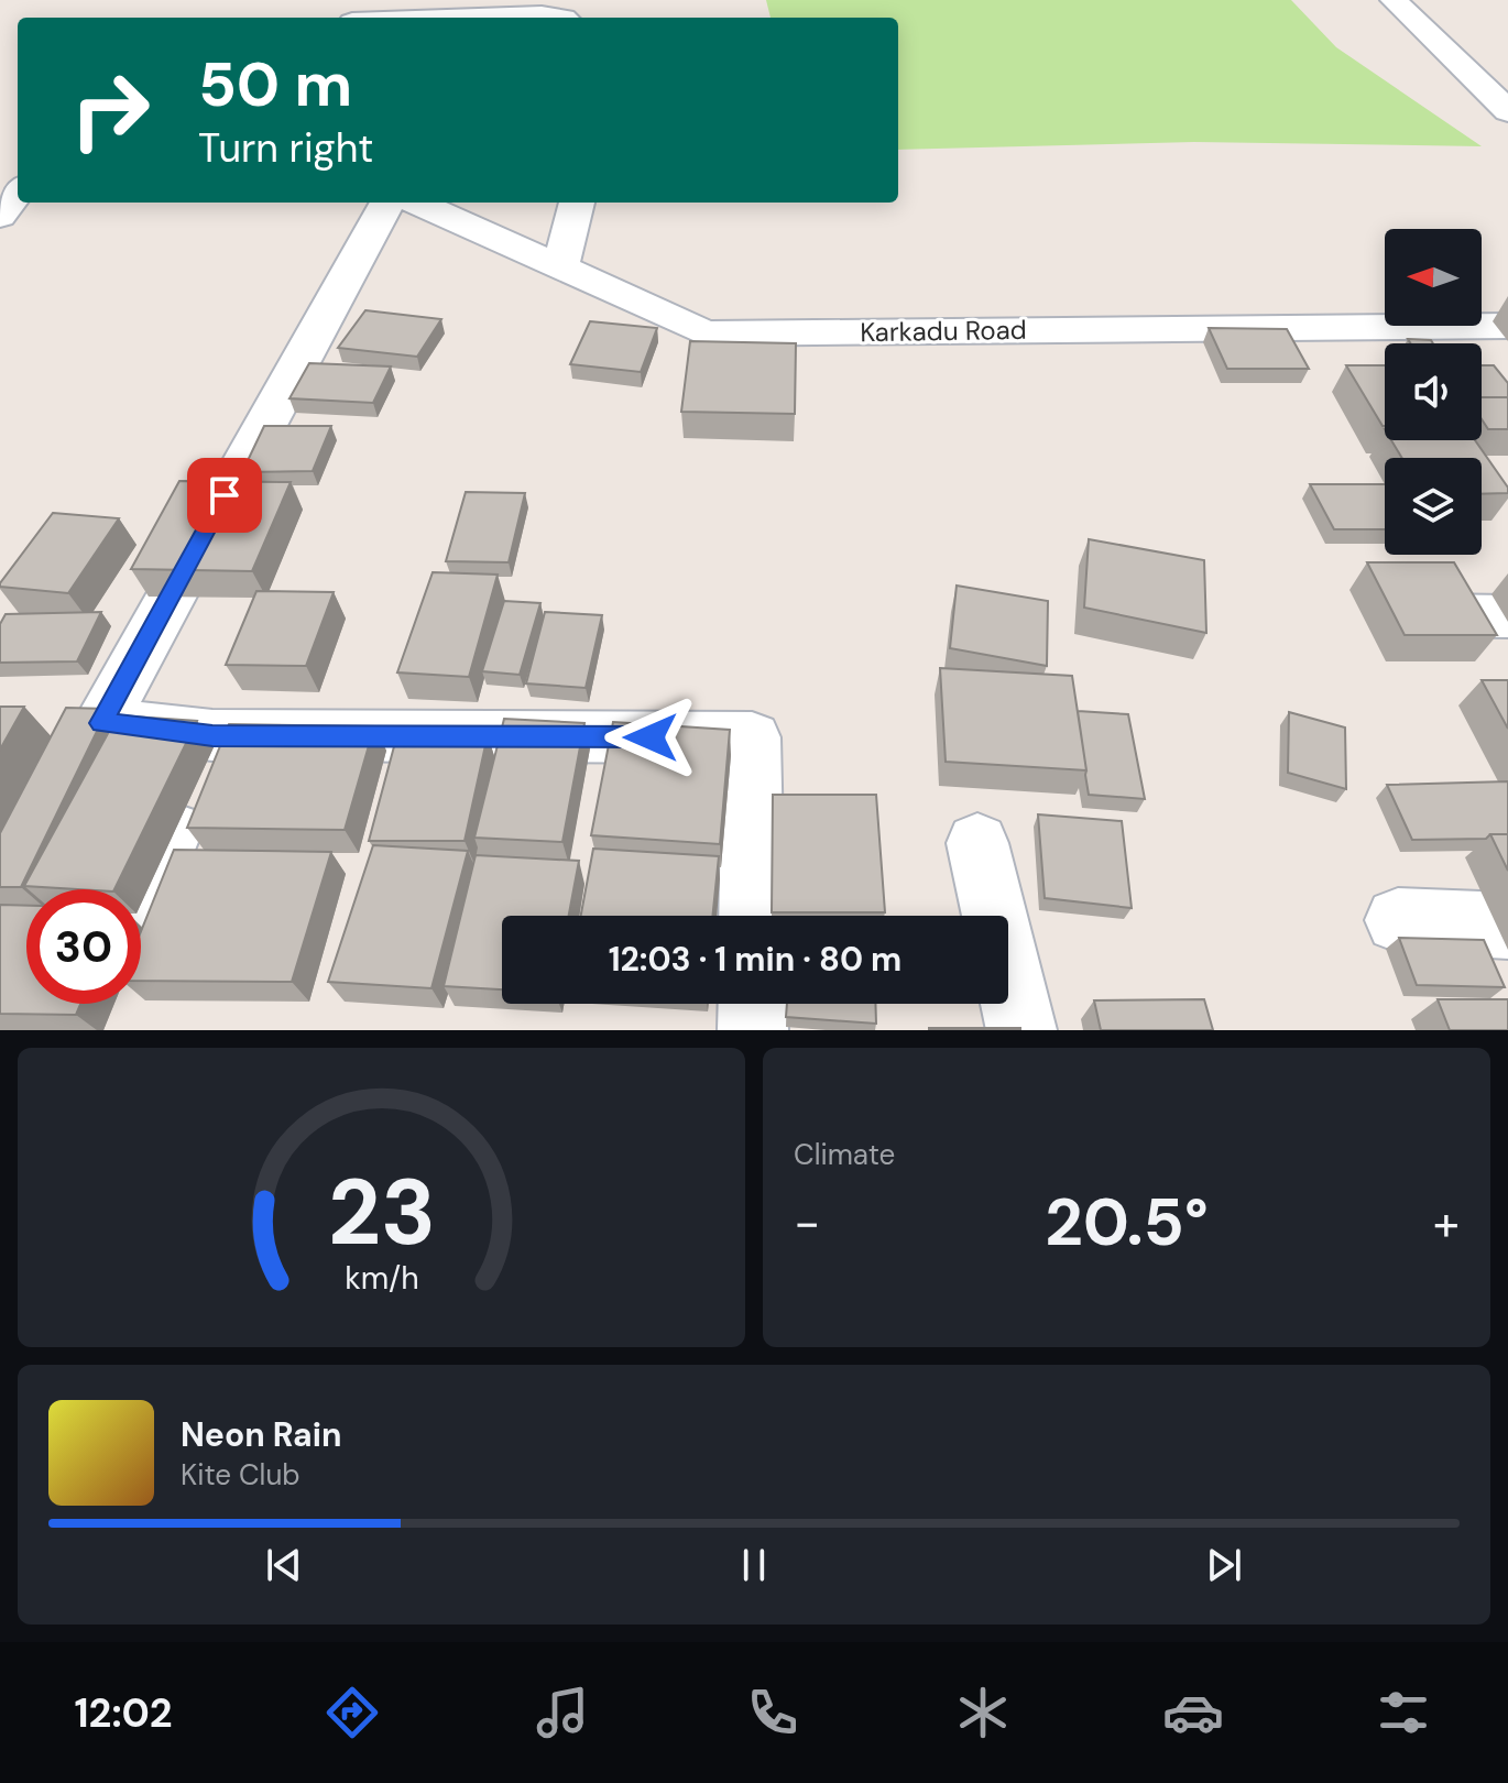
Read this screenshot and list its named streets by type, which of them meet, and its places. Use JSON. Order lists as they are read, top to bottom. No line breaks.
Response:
{"streets":{"street":["Karkadu Road"]},"north":"left","page":{"turn":["50 m","Turn right"],"limit":"30","trip":"12:03 · 1 min · 80 m","tile":"Climate","heat":["−","20.5°","+"],"song":["Neon Rain","Kite Club"],"tabs":"12:02","gauge":["23","km/h"]}}
